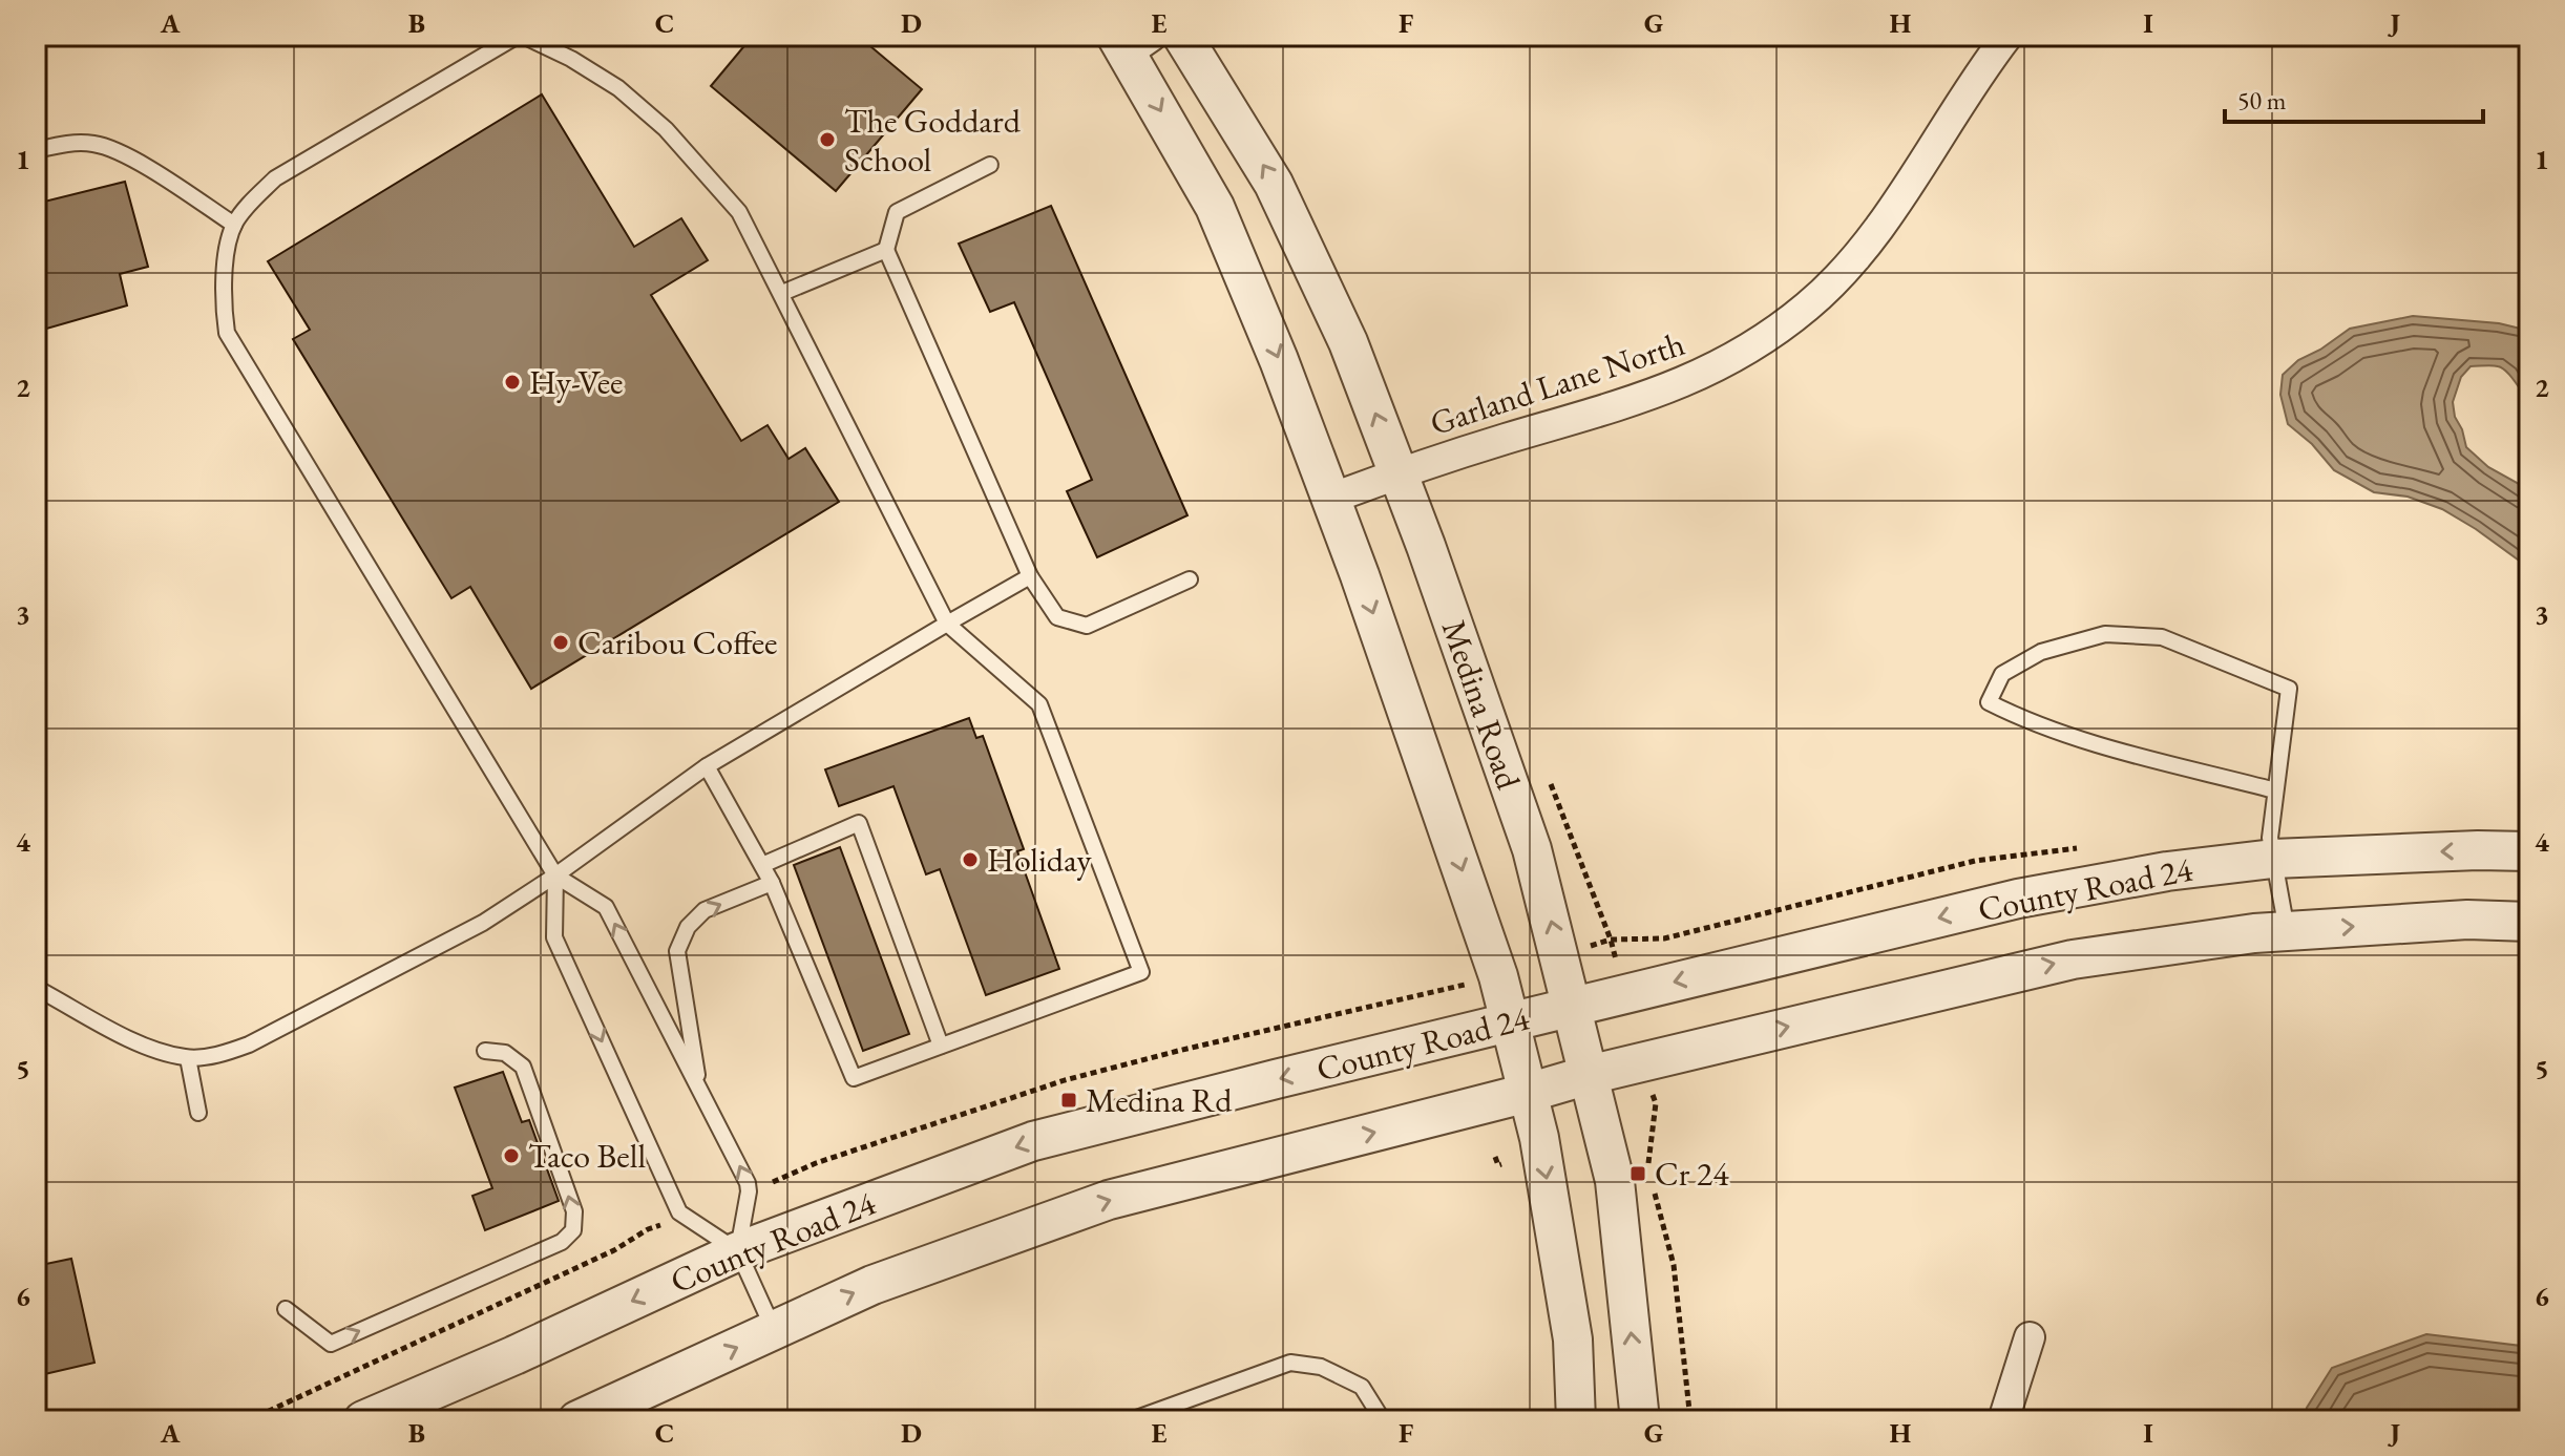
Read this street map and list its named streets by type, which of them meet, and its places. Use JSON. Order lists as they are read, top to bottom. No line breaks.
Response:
{"streets":{"street":["Garland Lane North","Medina Road","County Road 24"]},"crossings":[["Garland Lane North","Medina Road"],["Medina Road","County Road 24"]],"places":{"other":["The Goddard School","Hy-Vee","Caribou Coffee","Holiday","Taco Bell"],"transit":["Medina Rd","Cr 24"]},"scale_bar":"50 m","grid":{"columns":["A","B","C","D","E","F","G","H","I","J"],"rows":["1","2","3","4","5","6"]}}
